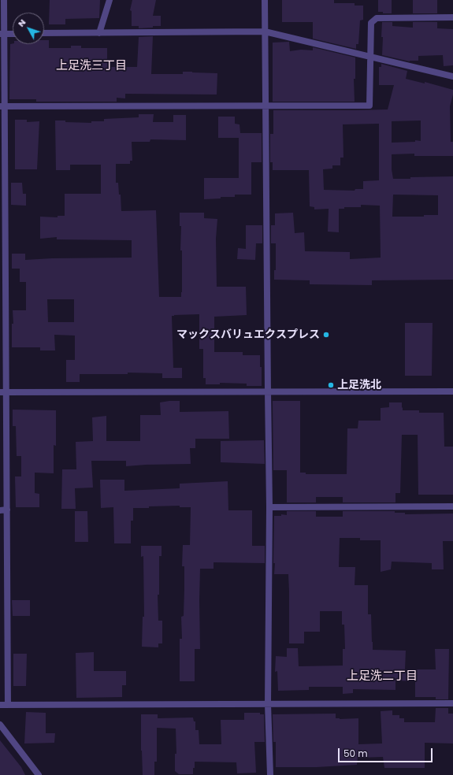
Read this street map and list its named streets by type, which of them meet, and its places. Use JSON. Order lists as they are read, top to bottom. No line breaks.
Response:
{"districts":["上足洗三丁目","上足洗二丁目"],"places":["マックスバリュエクスプレス","上足洗北"],"scale_bar":"50 m","north":"top left"}
